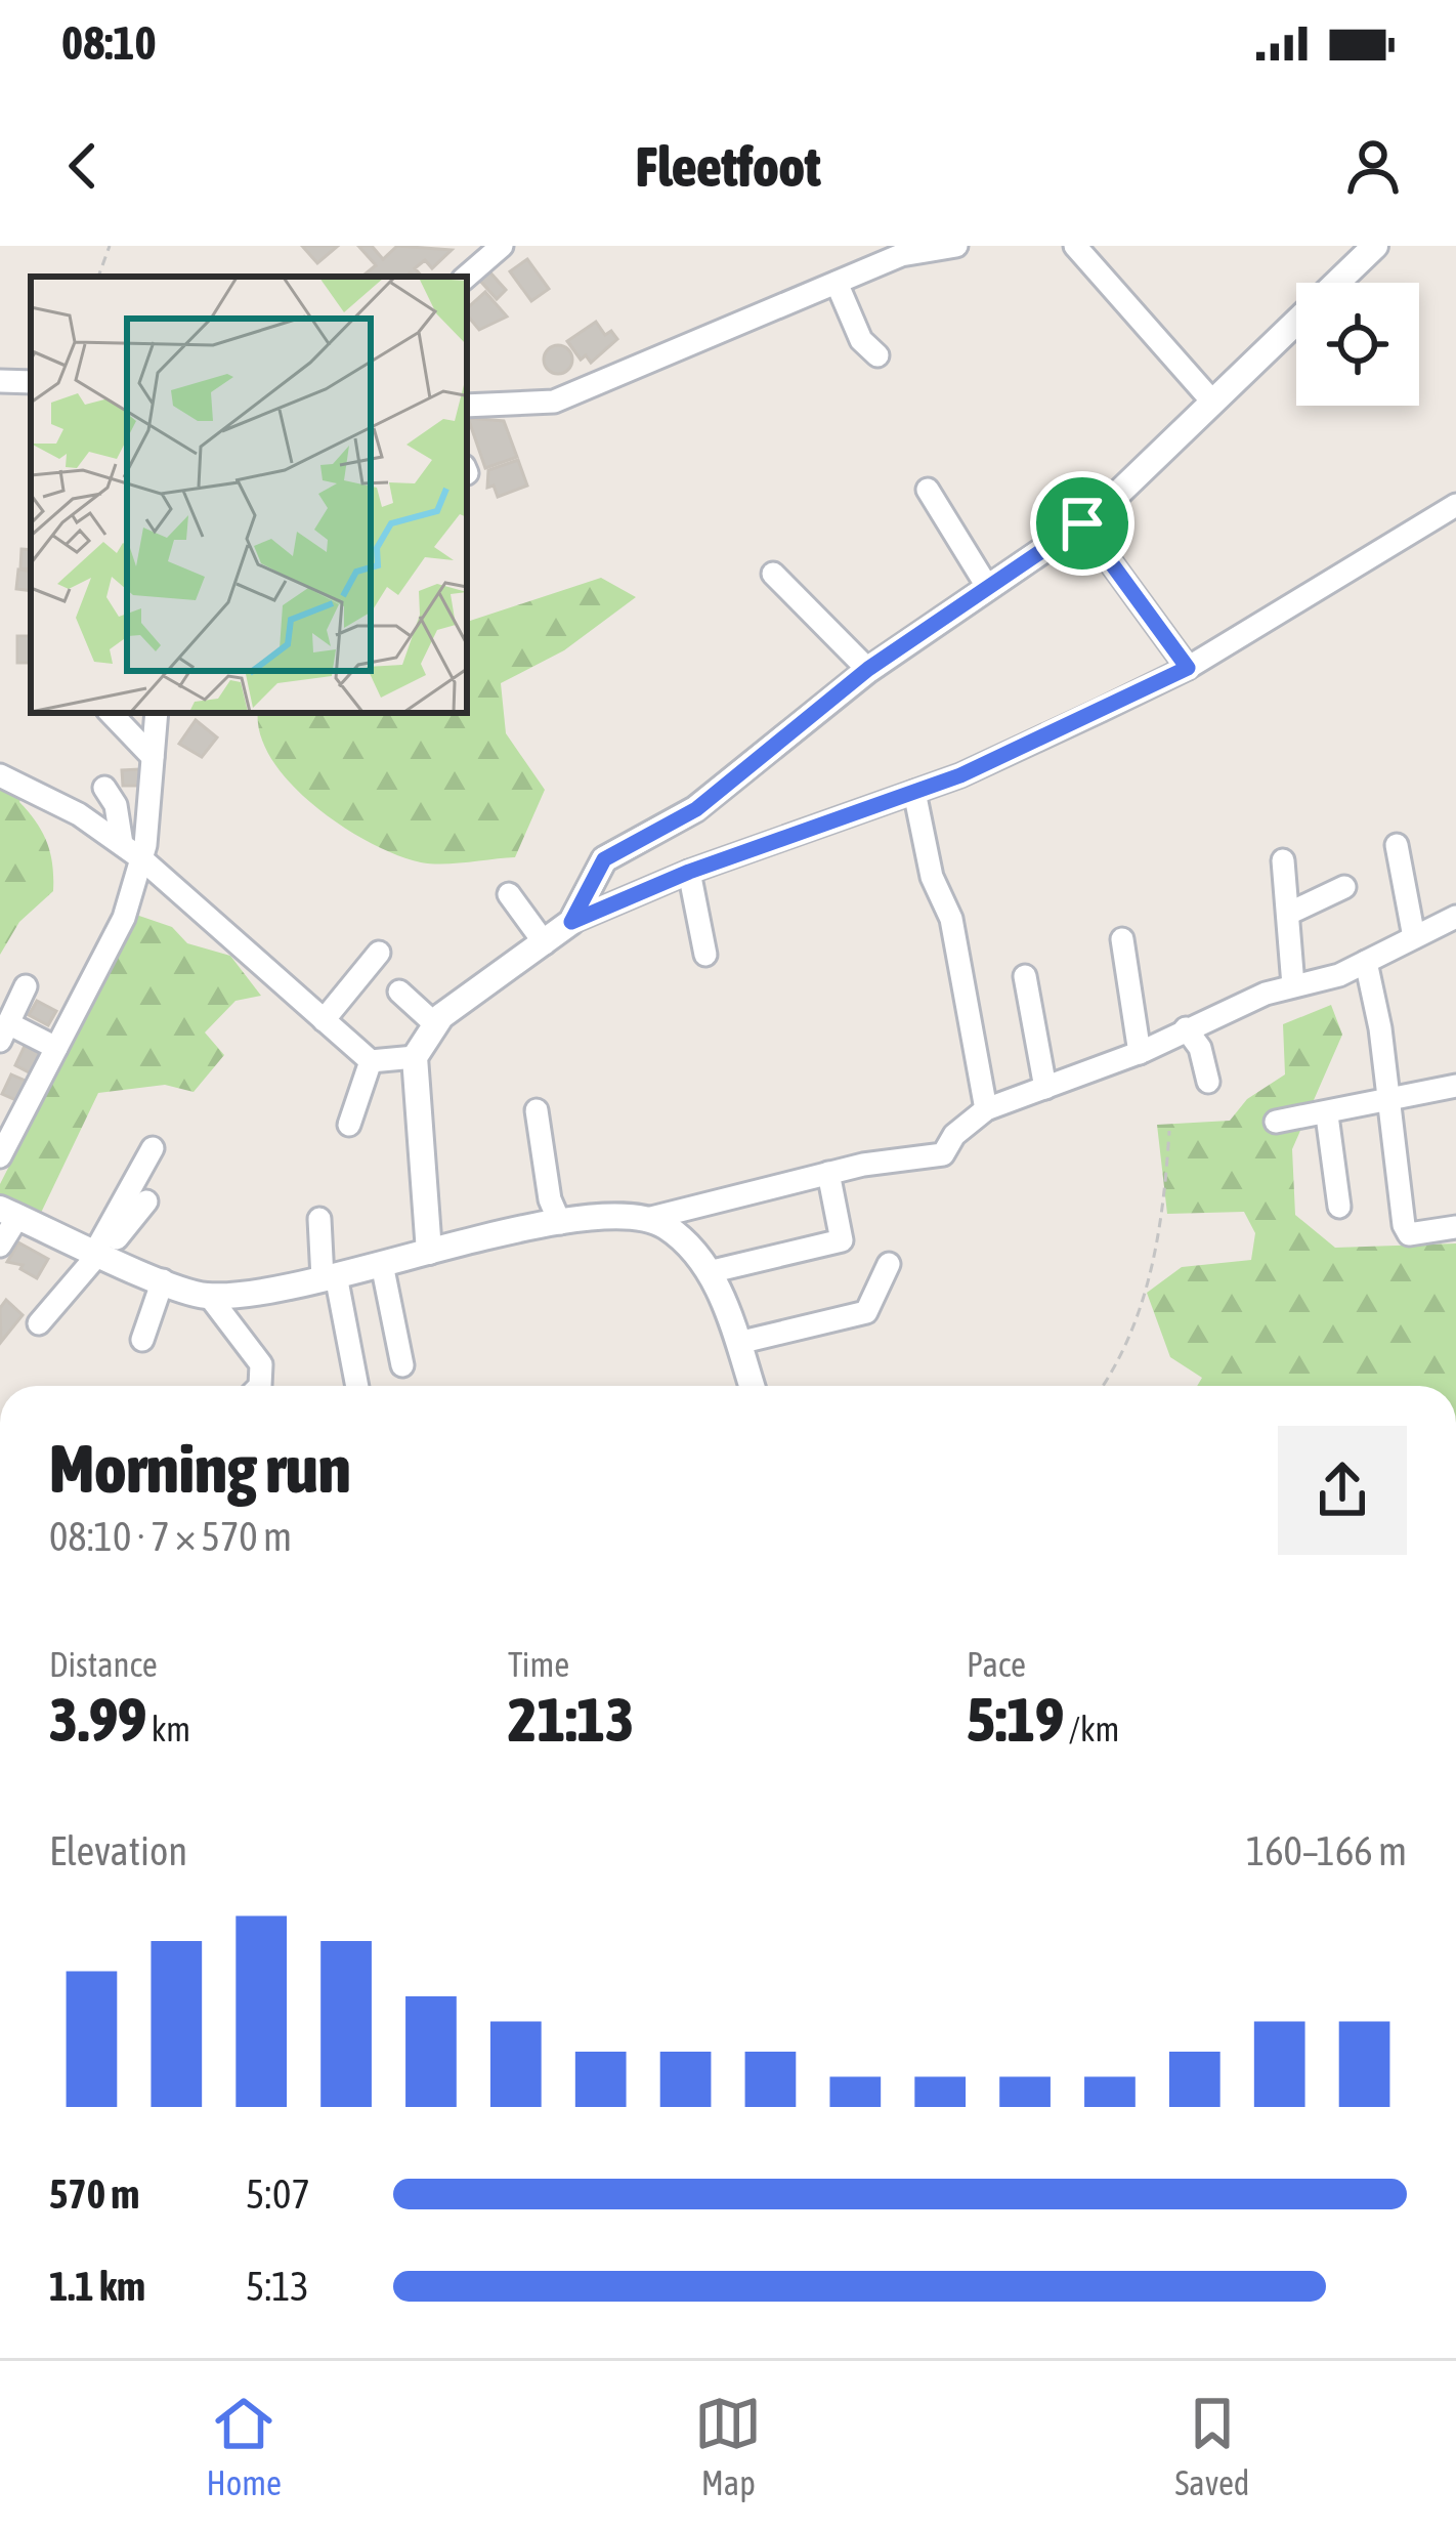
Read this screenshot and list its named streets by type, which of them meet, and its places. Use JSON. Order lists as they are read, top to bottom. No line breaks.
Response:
{"page":{"status":"08:10","header":"Fleetfoot","heading":["Morning run","08:10 · 7 × 570 m"],"stats":[["Distance","3.99 km"],["Time","21:13"],["Pace","5:19 /km"]],"chart":["Elevation","160–166 m"],"list":[{"name":"570 m","note":"5:07"},{"name":"1.1 km","note":"5:13"}],"tabs":["Home","Map","Saved"]}}
